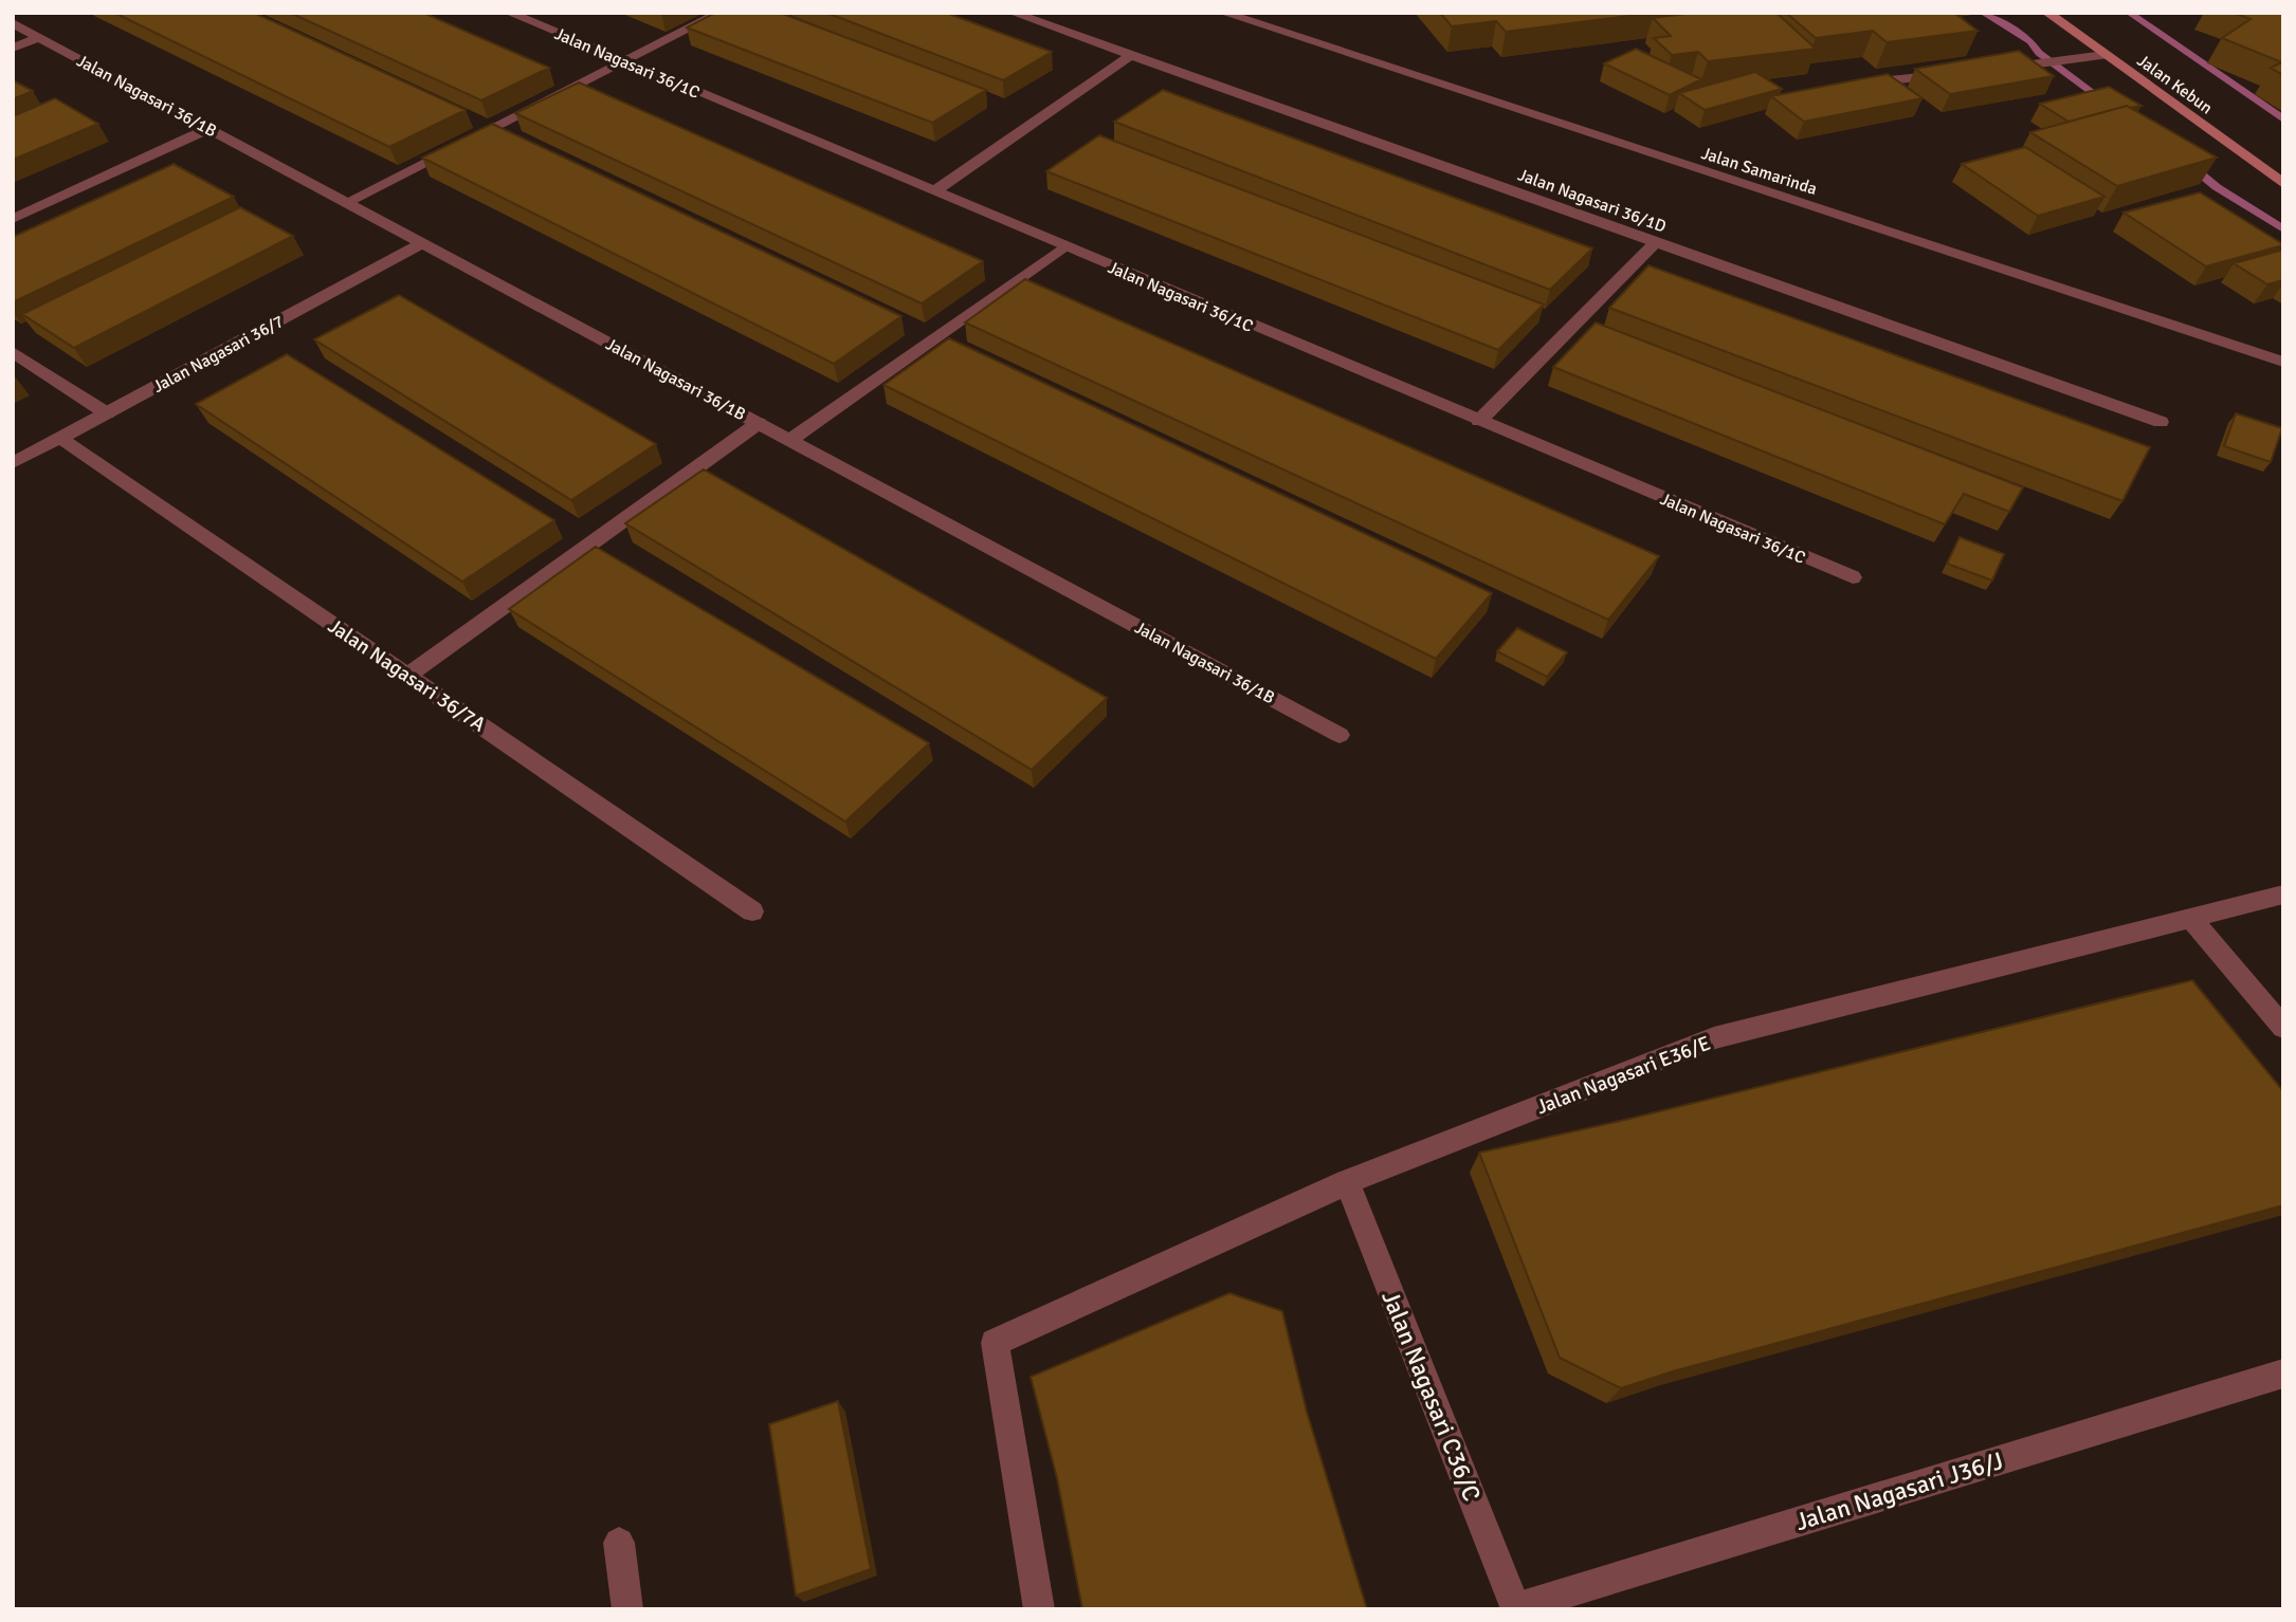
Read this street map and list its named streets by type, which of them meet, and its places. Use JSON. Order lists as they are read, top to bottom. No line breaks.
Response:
{"streets":{"main road":["Jalan Kebun"],"street":["Jalan Nagasari 36/1C","Jalan Nagasari 36/1B","Jalan Samarinda","Jalan Nagasari 36/1D","Jalan Nagasari 36/7","Jalan Nagasari 36/7A","Jalan Nagasari E36/E","Jalan Nagasari C36/C","Jalan Nagasari J36/J"]},"crossings":[["Jalan Nagasari 36/1B","Jalan Nagasari 36/7"],["Jalan Nagasari 36/7","Jalan Nagasari 36/7A"],["Jalan Nagasari E36/E","Jalan Nagasari C36/C"],["Jalan Nagasari C36/C","Jalan Nagasari J36/J"]]}
